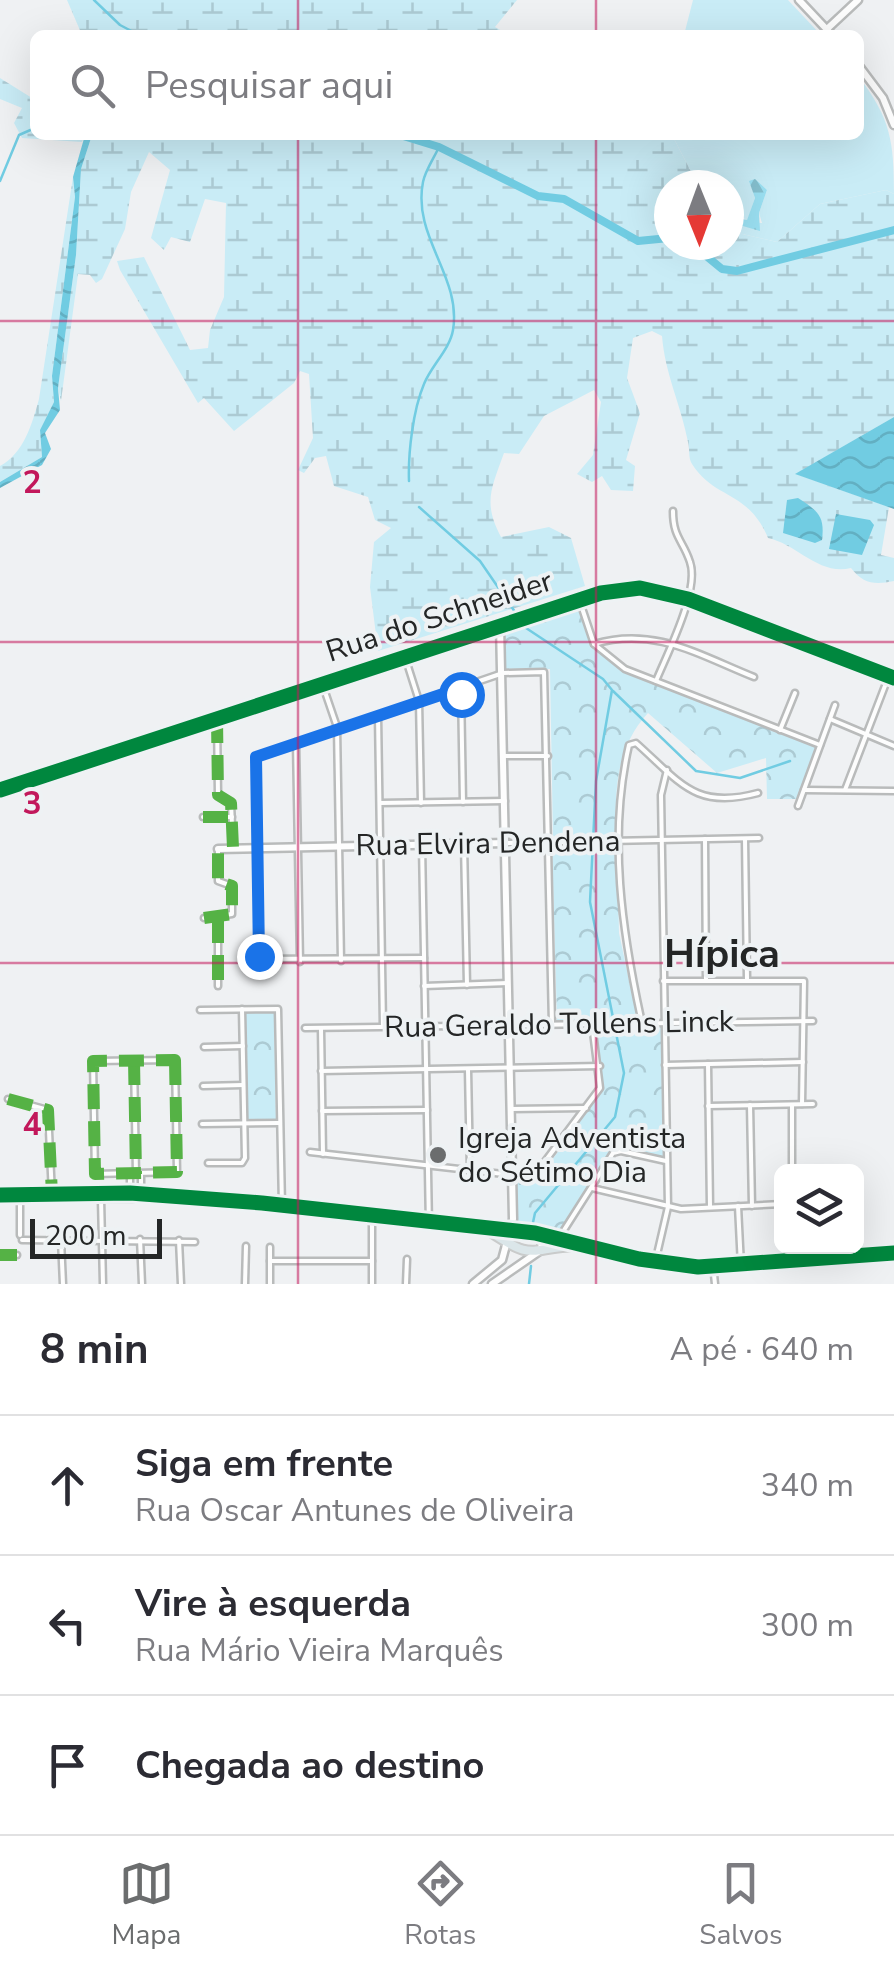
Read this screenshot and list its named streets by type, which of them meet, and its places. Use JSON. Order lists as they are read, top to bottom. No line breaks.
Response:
{"streets":{"street":["Rua do Schneider","Rua Elvira Dendena","Rua Geraldo Tollens Linck"]},"districts":["Hípica"],"places":["Igreja Adventista do Sétimo Dia"],"scale_bar":"200 m","north":"bottom","page":{"search":"Pesquisar aqui","scale":"200 m","heading":["8 min","A pé · 640 m"],"list":[["Siga em frente","Rua Oscar Antunes de Oliveira","340 m"],["Vire à esquerda","Rua Mário Vieira Marquês","300 m"],"Chegada ao destino"],"nav":["Mapa","Rotas","Salvos"]},"grid":{"rows":["2","3","4"]}}
